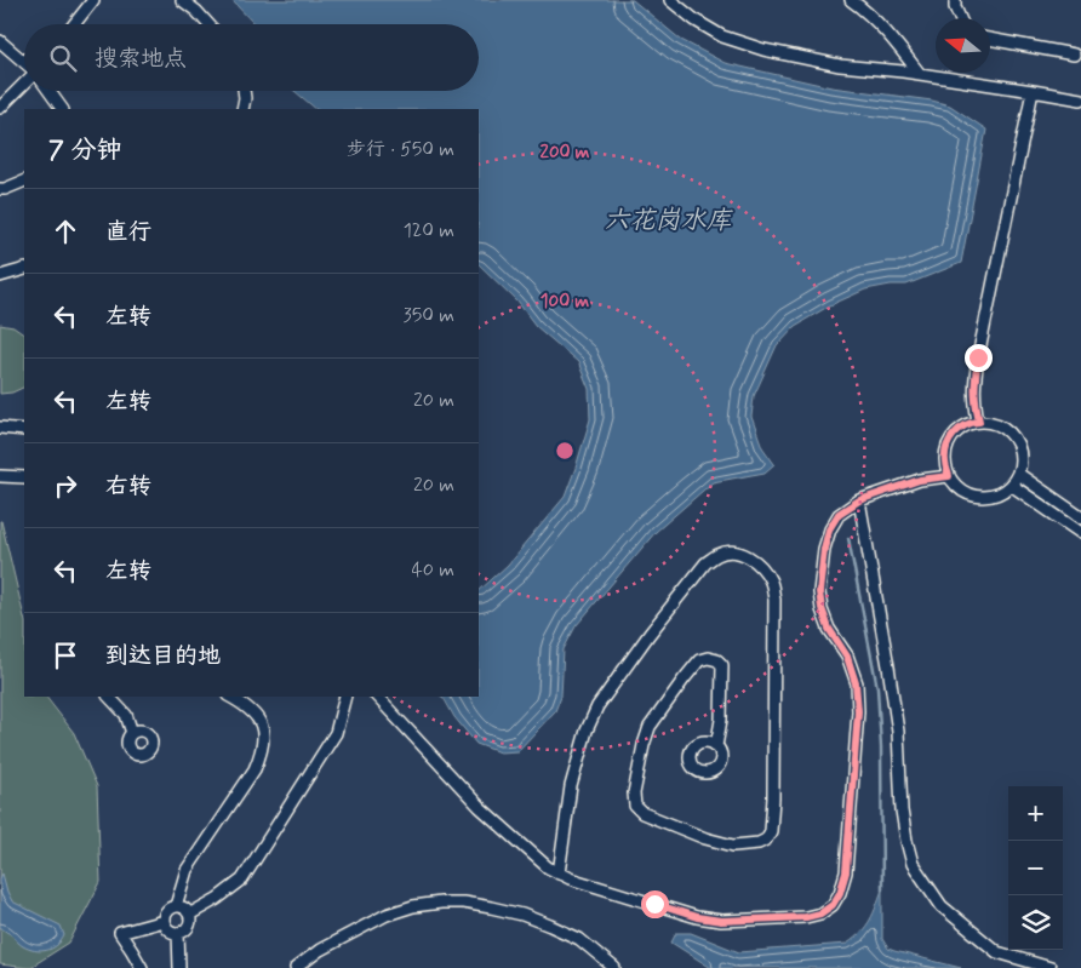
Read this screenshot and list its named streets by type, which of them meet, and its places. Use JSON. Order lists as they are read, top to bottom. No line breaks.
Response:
{"water":["六花岗水库"],"north":"left","page":{"search":"搜索地点","heading":["7 分钟","步行 · 550 m"],"list":[["直行","120 m"],["左转","350 m"],["左转","20 m"],["右转","20 m"],["左转","40 m"],"到达目的地"],"map_buttons":["+","−"]},"rings":["200 m","100 m"]}
